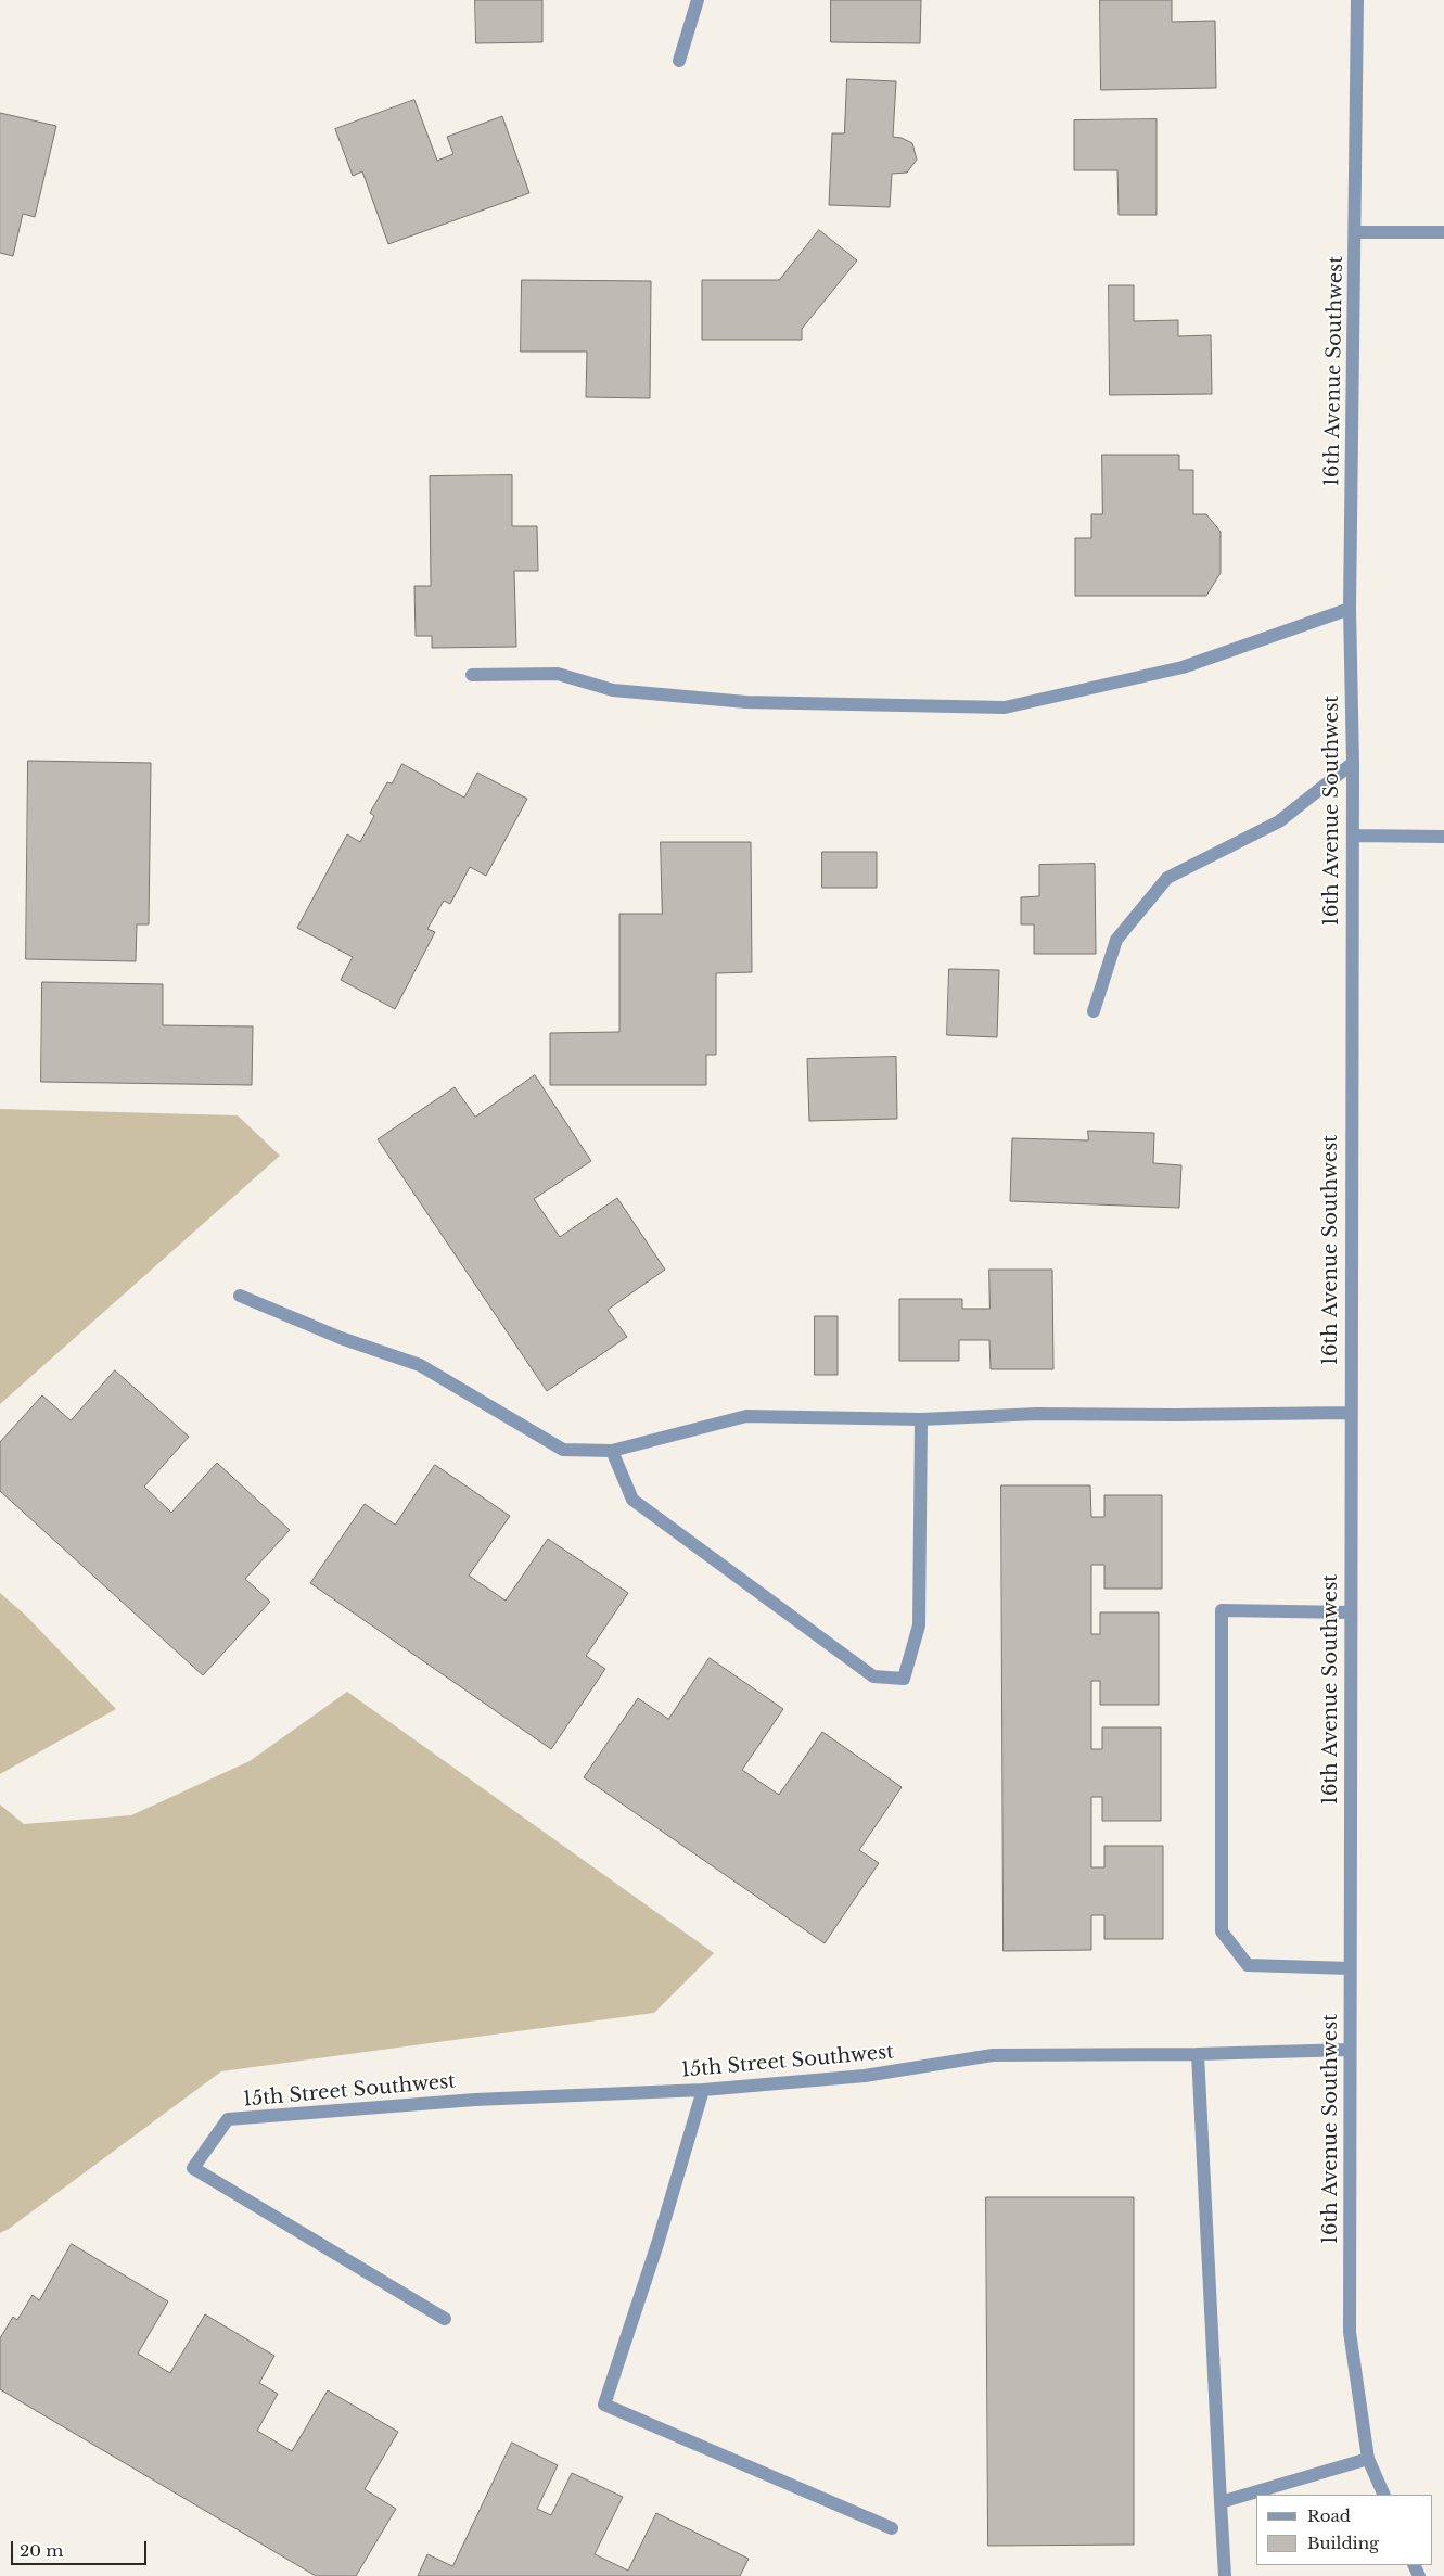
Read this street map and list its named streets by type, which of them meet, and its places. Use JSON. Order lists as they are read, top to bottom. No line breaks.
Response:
{"streets":{"street":["16th Avenue Southwest","15th Street Southwest"]},"crossings":[["16th Avenue Southwest","15th Street Southwest"]],"legend":["Road","Building"],"scale_bar":"20 m"}
